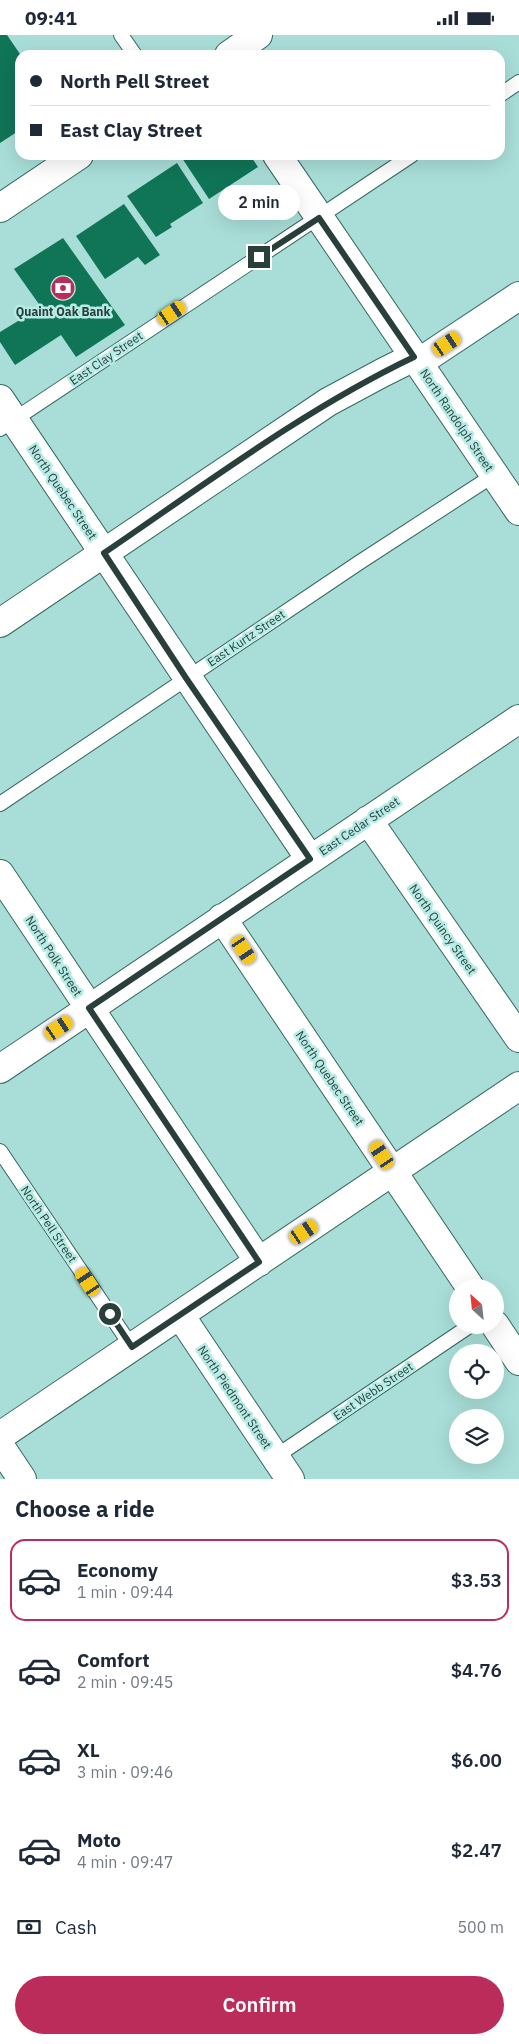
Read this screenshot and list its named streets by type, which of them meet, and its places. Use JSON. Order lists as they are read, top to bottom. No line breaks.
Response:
{"streets":{"street":["North Randolph Street","North Quebec Street","East Cedar Street","North Quincy Street","North Polk Street","North Piedmont Street"],"lane":["East Clay Street","East Kurtz Street","North Pell Street","East Webb Street"]},"crossings":[["East Clay Street","North Randolph Street"],["East Clay Street","North Quebec Street"],["North Randolph Street","East Kurtz Street"],["North Quebec Street","East Kurtz Street"],["North Quebec Street","East Cedar Street"],["East Cedar Street","North Quincy Street"],["East Cedar Street","North Polk Street"],["East Webb Street","North Piedmont Street"]],"places":{"bank":["Quaint Oak Bank"]},"north":"top left","page":{"status":"09:41","banner":["North Pell Street","East Clay Street"],"bubble":"2 min","heading":"Choose a ride","list":[{"name":"Economy","note":"1 min · 09:44","value":"$3.53"},{"name":"Comfort","note":"2 min · 09:45","value":"$4.76"},{"name":"XL","note":"3 min · 09:46","value":"$6.00"},{"name":"Moto","note":"4 min · 09:47","value":"$2.47"}],"pay":["Cash","500 m"],"buttons":"Confirm"}}
